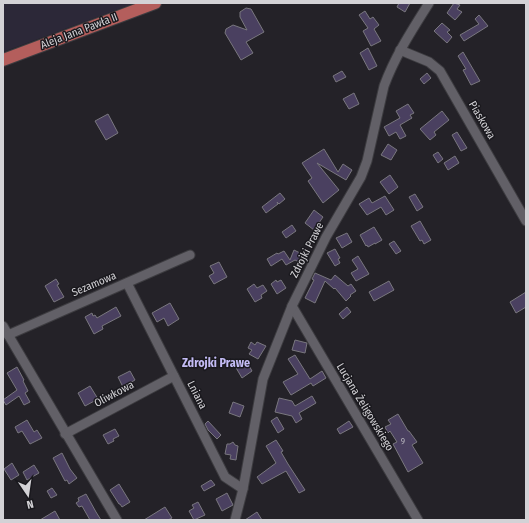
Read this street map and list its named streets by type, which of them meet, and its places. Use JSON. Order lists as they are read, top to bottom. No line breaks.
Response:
{"streets":{"main road":["Aleja Jana Pawła II"],"street":["Piaskowa","Zdrojki Prawe","Sezamowa","Oliwkowa","Lniana","Lucjana Żeligowskiego"]},"crossings":[["Piaskowa","Zdrojki Prawe"],["Zdrojki Prawe","Lniana"],["Zdrojki Prawe","Lucjana Żeligowskiego"],["Sezamowa","Lniana"],["Oliwkowa","Lniana"]],"districts":["Zdrojki Prawe"],"house_numbers":["9"],"north":"bottom"}
